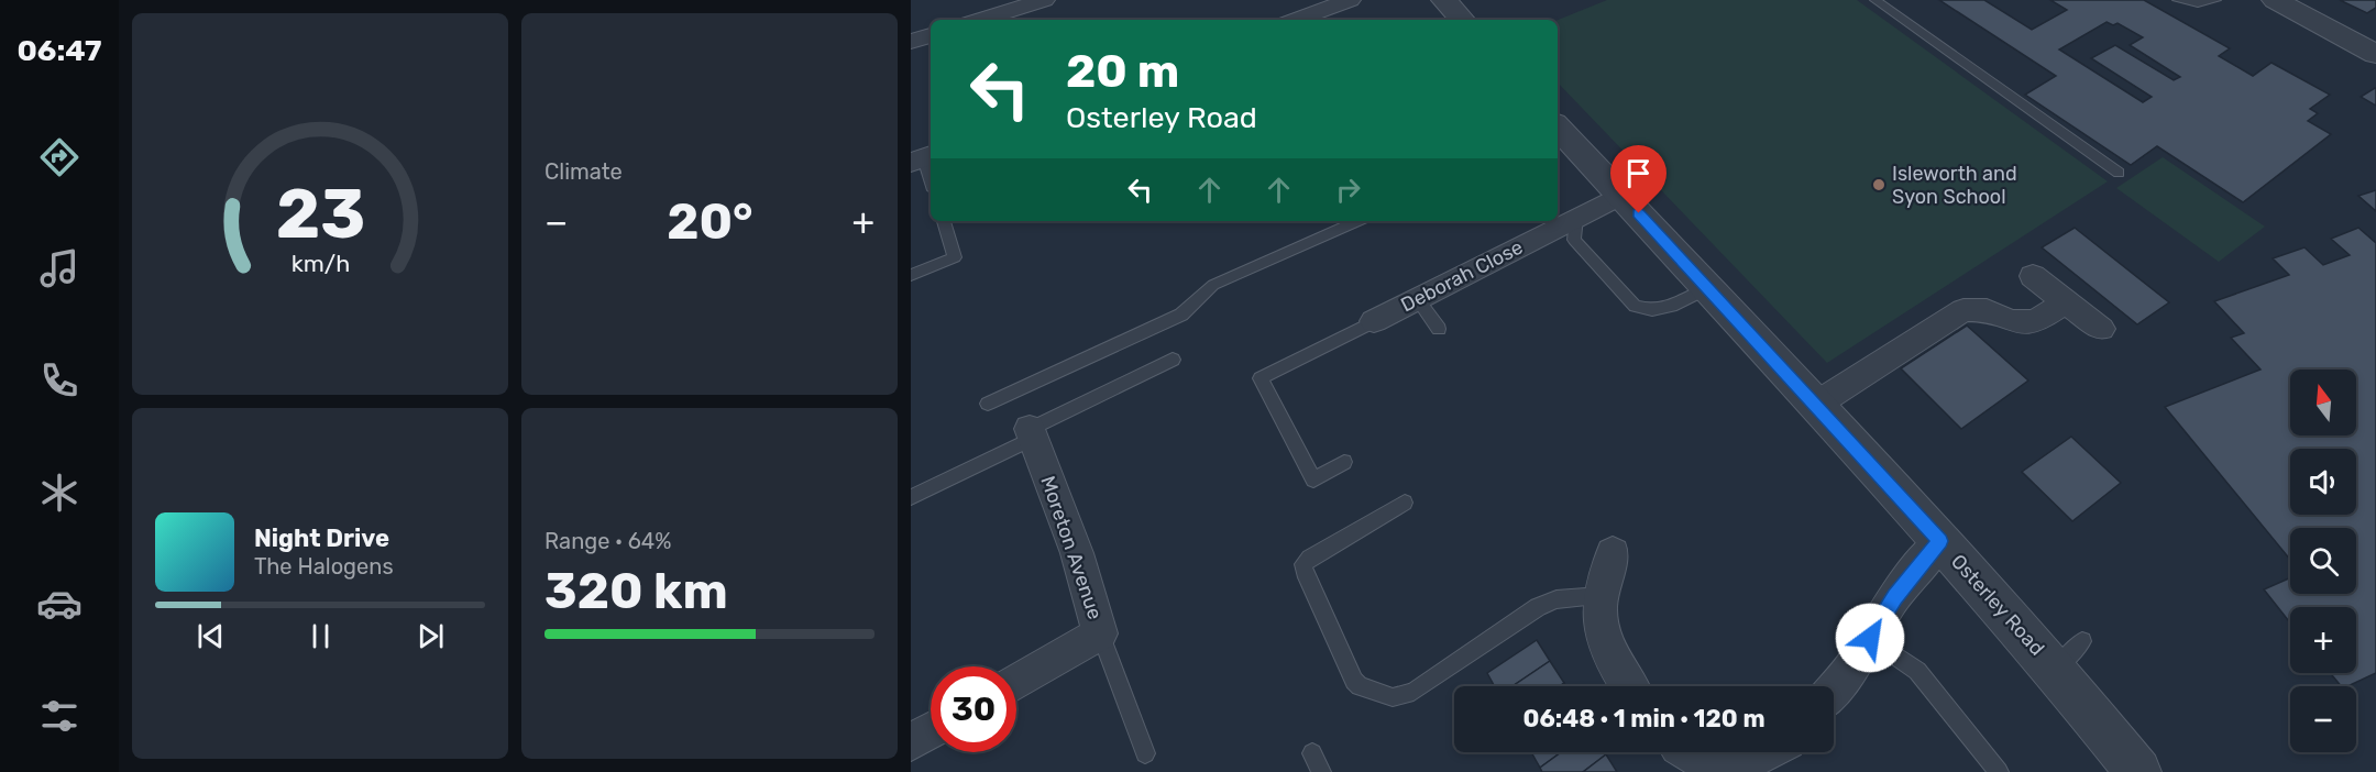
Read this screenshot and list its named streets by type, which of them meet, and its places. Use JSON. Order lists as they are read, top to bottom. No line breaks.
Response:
{"streets":{"street":["Deborah Close","Moreton Avenue","Osterley Road"]},"crossings":[["Deborah Close","Osterley Road"]],"places":["Isleworth and Syon School"],"north":"top","page":{"tabs":"06:47","tile":["Climate",["Range · 64%","320 km"]],"turn":["20 m","Osterley Road"],"heat":["−","20°","+"],"map_buttons":["+","−"],"song":["Night Drive","The Halogens"],"limit":"30","trip":"06:48 · 1 min · 120 m","gauge":["23","km/h"]}}
